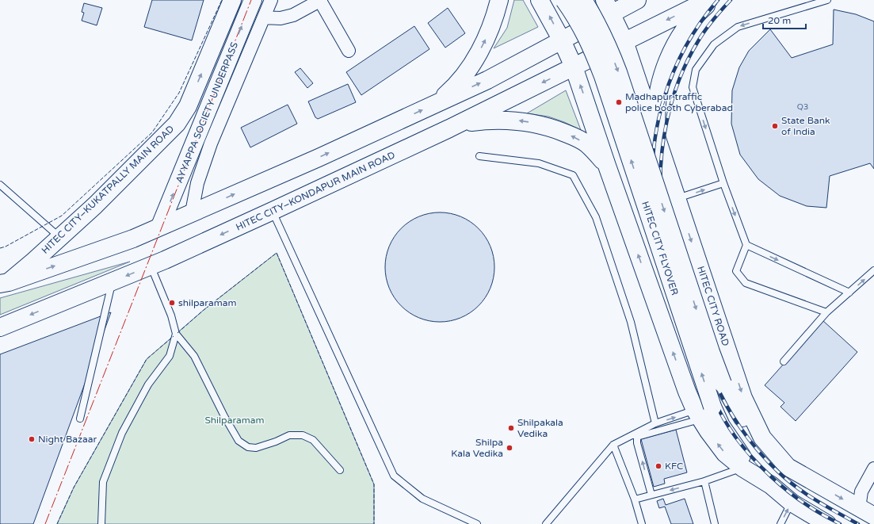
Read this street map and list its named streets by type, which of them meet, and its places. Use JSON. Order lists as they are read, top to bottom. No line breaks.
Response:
{"streets":{"main road":["AYYAPPA SOCIETY UNDERPASS","HITEC CITY–KUKATPALLY MAIN ROAD","HITEC CITY–KONDAPUR MAIN ROAD","HITEC CITY FLYOVER","HITEC CITY ROAD"]},"crossings":[["HITEC CITY–KONDAPUR MAIN ROAD","HITEC CITY ROAD"],["HITEC CITY FLYOVER","HITEC CITY ROAD"]],"one_way":["AYYAPPA SOCIETY UNDERPASS","HITEC CITY–KUKATPALLY MAIN ROAD"],"parks":["Shilparamam"],"places":["Madhapur traffic police booth Cyberabad","State Bank of India","shilparamam","Shilpakala Vedika","Night Bazaar","Shilpa Kala Vedika","KFC"],"house_numbers":["Q3"],"scale_bar":"20 m"}
